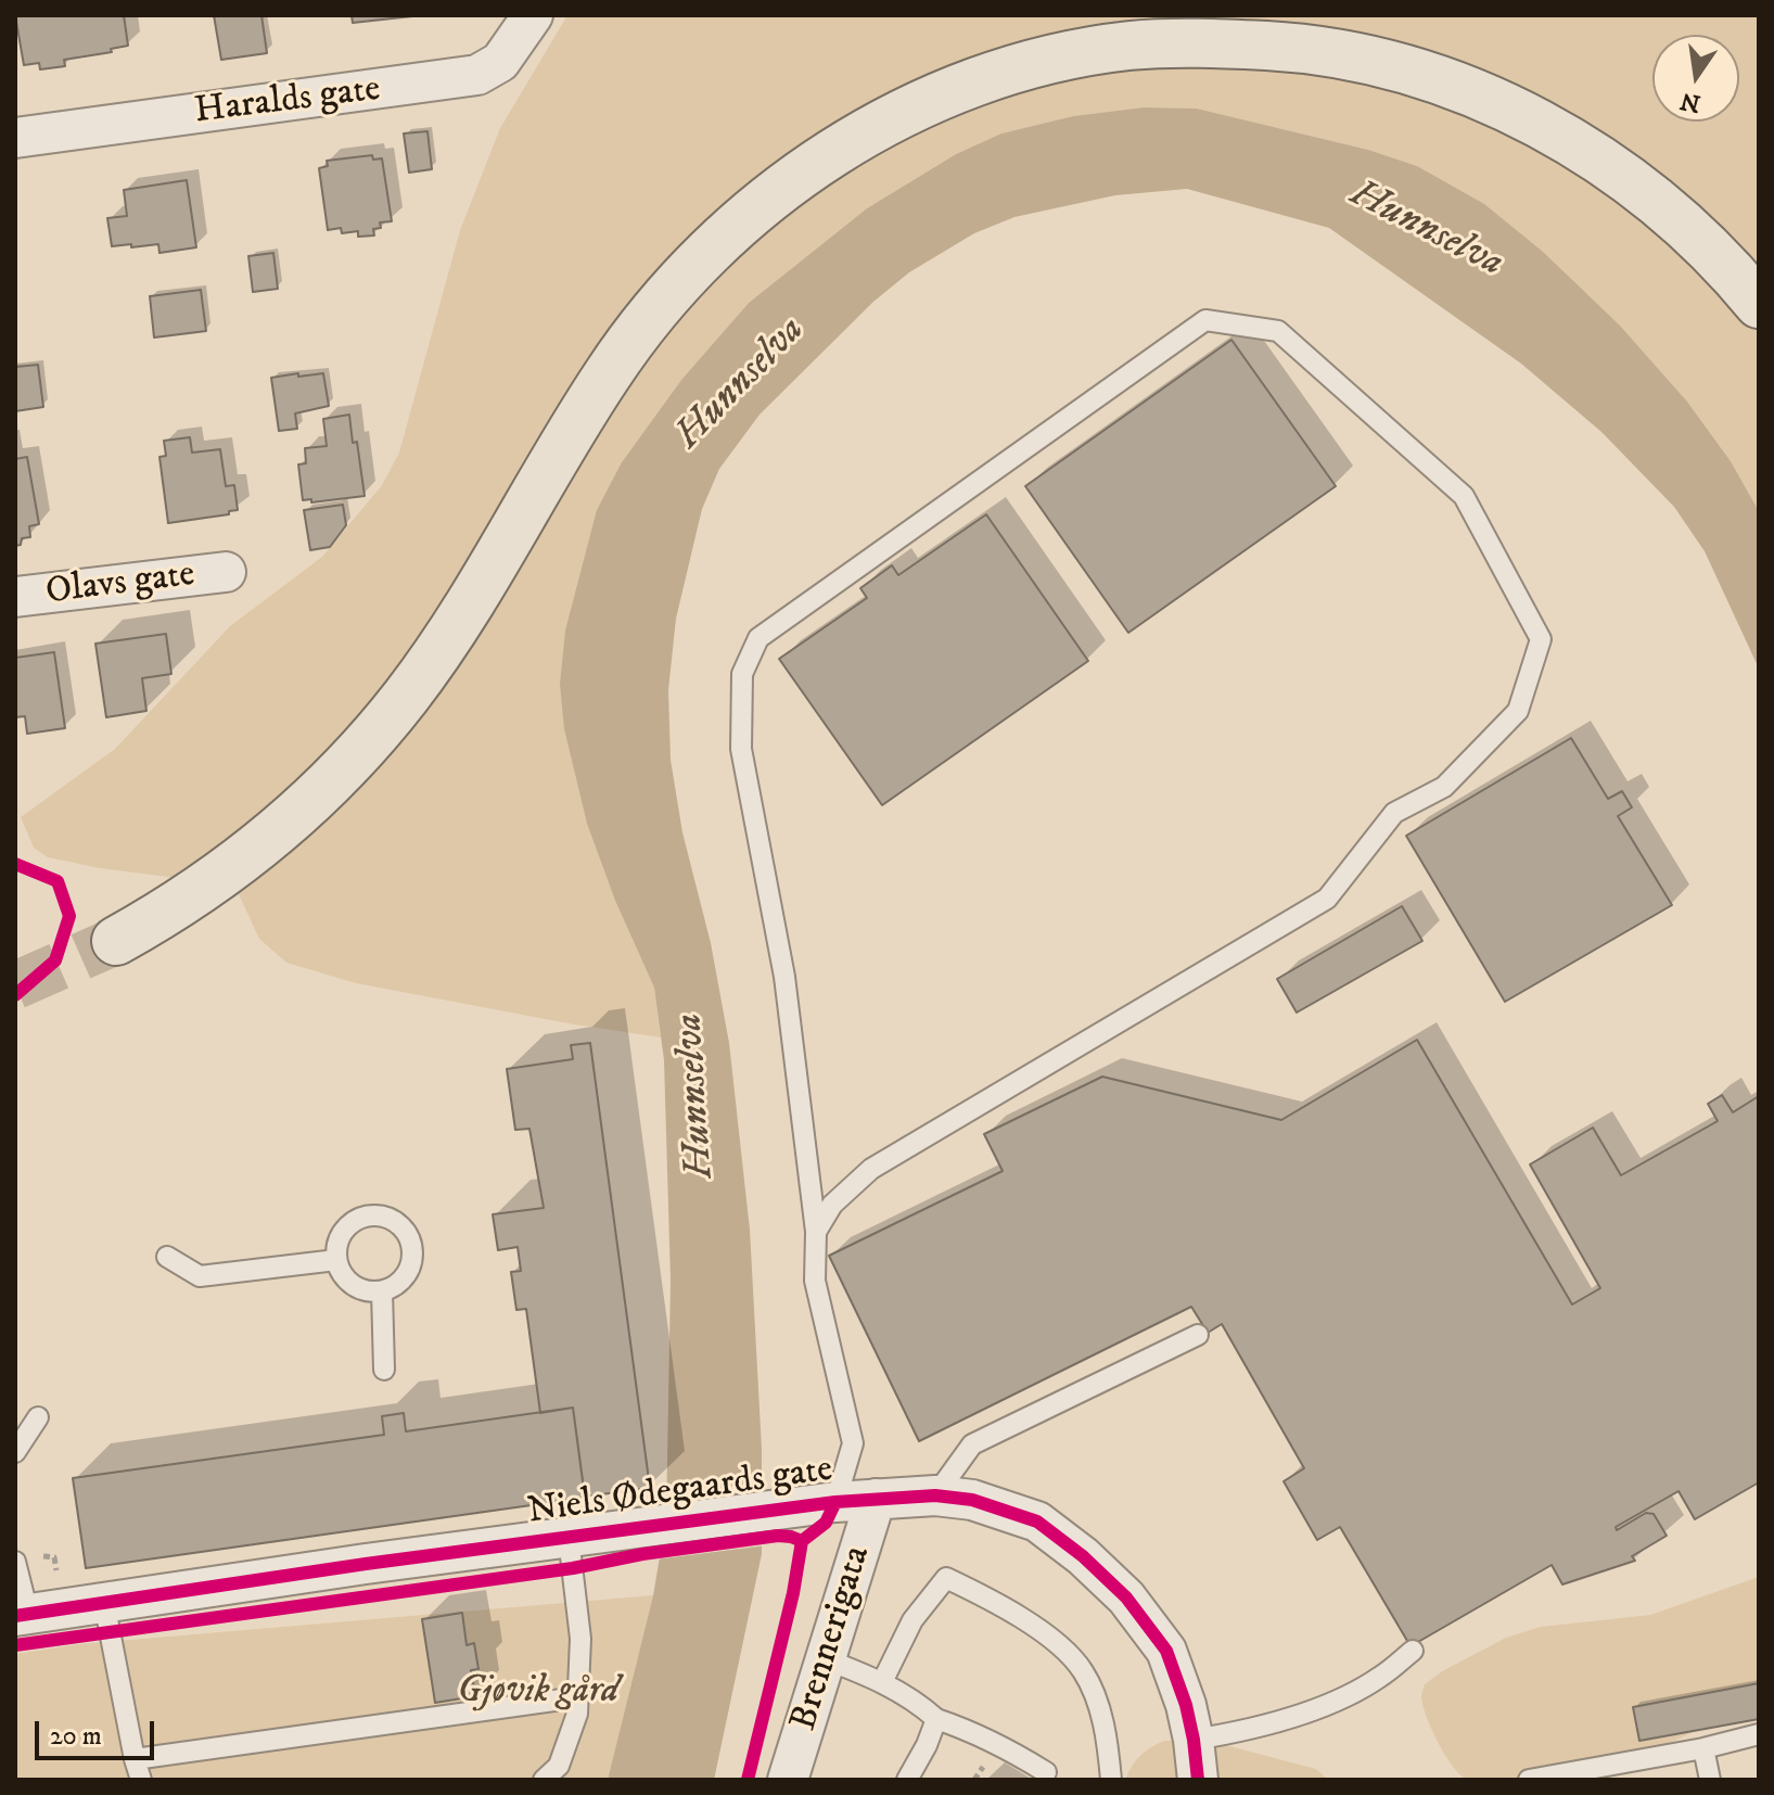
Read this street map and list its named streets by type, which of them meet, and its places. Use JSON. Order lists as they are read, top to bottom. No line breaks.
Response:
{"streets":{"street":["Haralds gate","Olavs gate","Niels Ødegaards gate","Brennerigata"]},"crossings":[["Niels Ødegaards gate","Brennerigata"]],"water":["Hunnselva"],"parks":["Gjøvik gård"],"scale_bar":"20 m","north":"bottom"}
